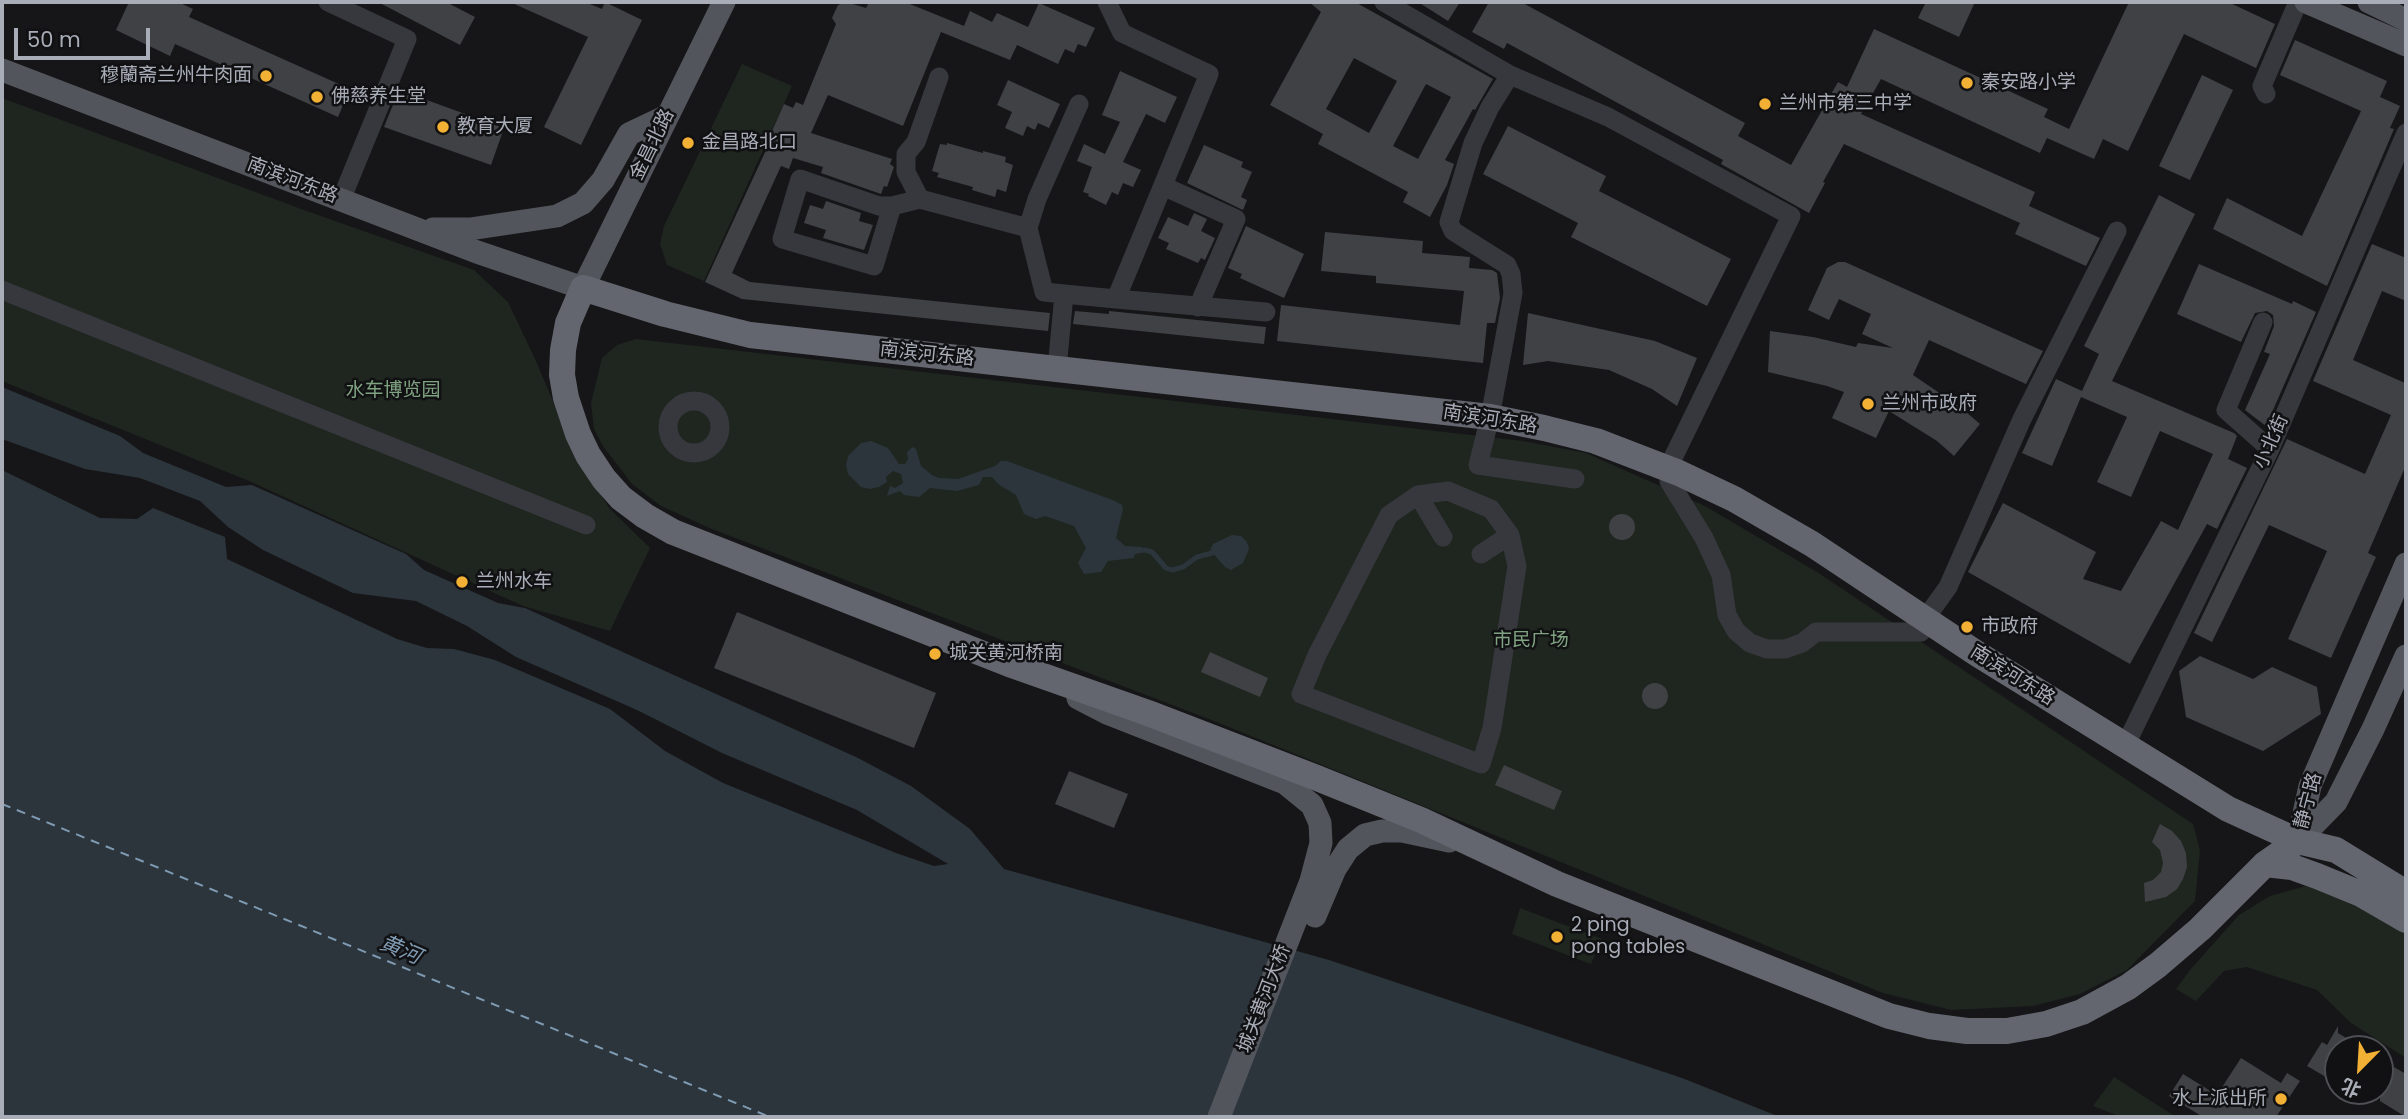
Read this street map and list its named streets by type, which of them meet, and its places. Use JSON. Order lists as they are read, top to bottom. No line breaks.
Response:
{"streets":{"highway":["南滨河东路"],"main road":["金昌北路","静宁路","城关黄河大桥"],"street":["小北街"]},"crossings":[["金昌北路","南滨河东路"],["南滨河东路","小北街"],["南滨河东路","静宁路"]],"water":["黄河"],"parks":["水车博览园","市民广场"],"places":["穆蘭斋兰州牛肉面","秦安路小学","佛慈养生堂","兰州市第三中学","教育大厦","金昌路北口","兰州市政府","兰州水车","市政府","城关黄河桥南","2 ping pong tables","水上派出所"],"scale_bar":"50 m","north":"bottom left"}
